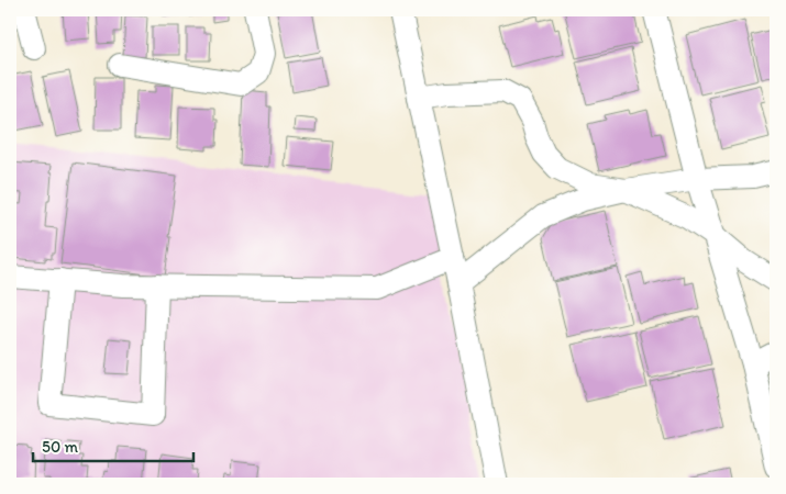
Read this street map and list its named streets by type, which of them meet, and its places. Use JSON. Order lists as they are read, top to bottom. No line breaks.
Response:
{"scale_bar":"50 m"}
